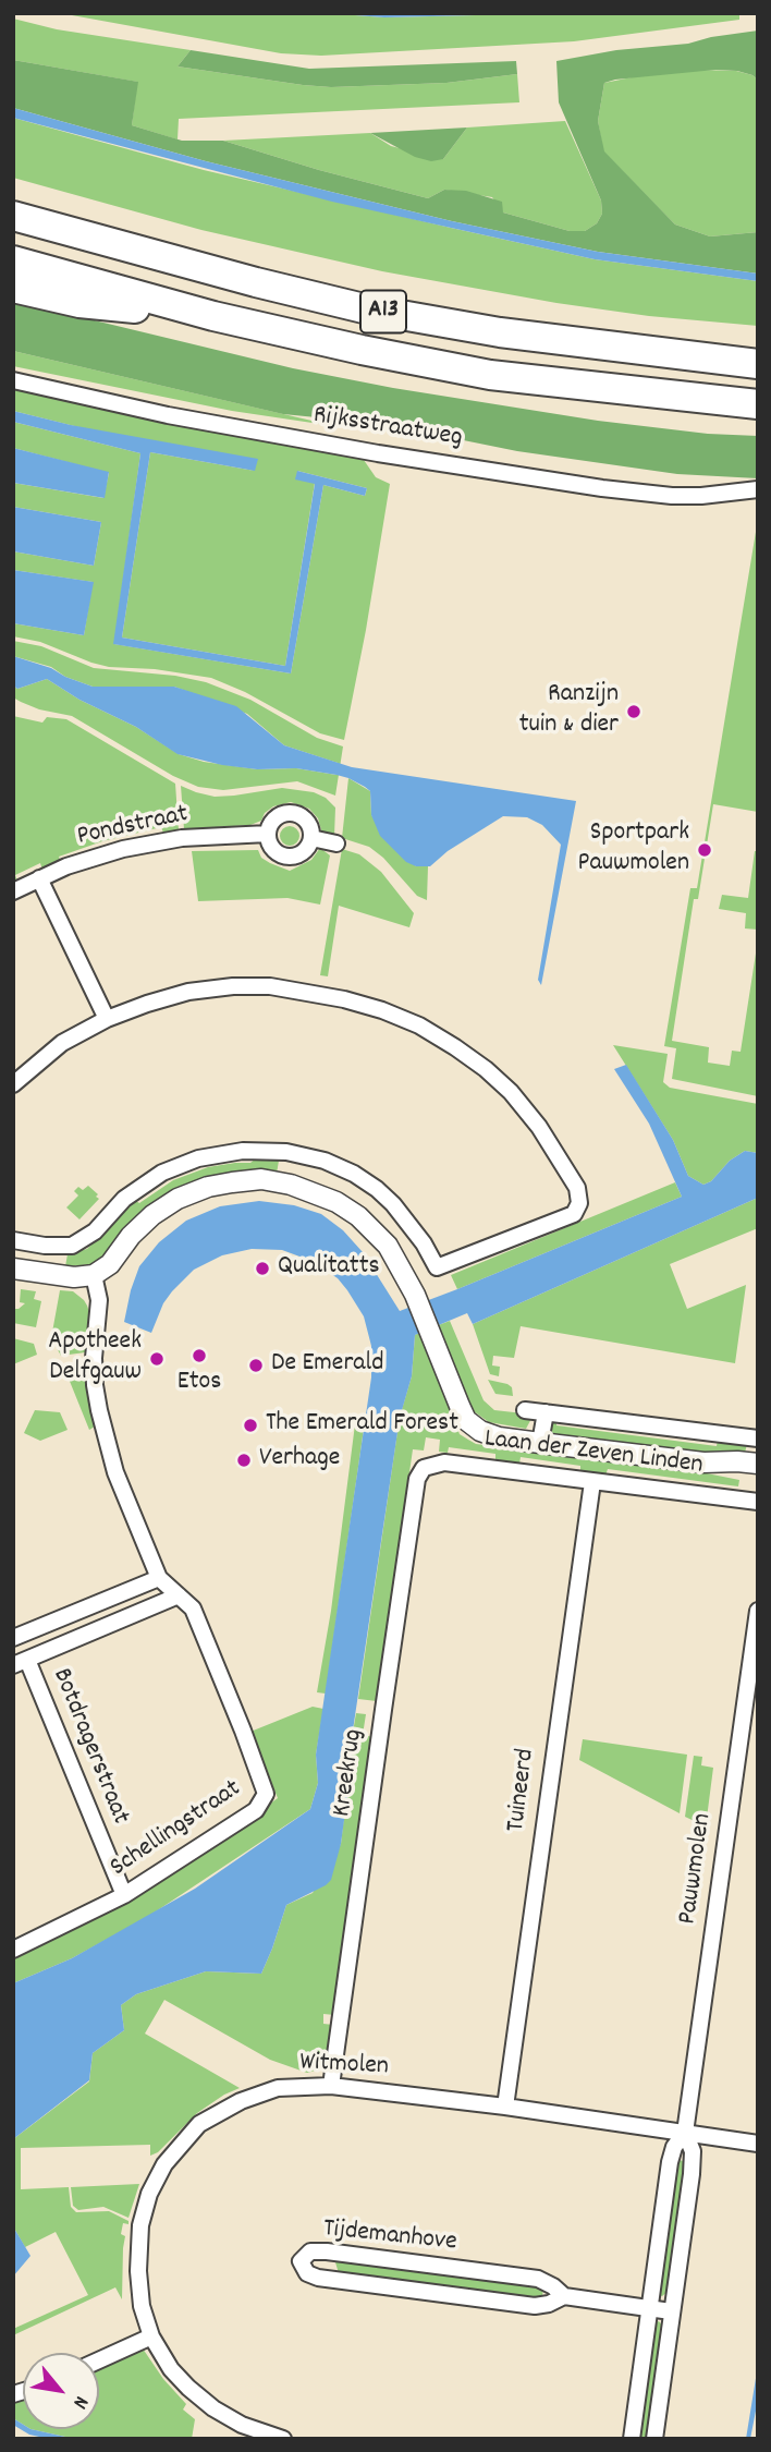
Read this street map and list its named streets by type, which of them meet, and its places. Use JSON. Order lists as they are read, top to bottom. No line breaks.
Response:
{"streets":{"highway":["A13"],"street":["Rijksstraatweg","Pondstraat","Laan der Zeven Linden","Botdragerstraat","Kreekrug","Tuineerd","Schellingstraat","Pauwmolen","Witmolen","Tijdemanhove"]},"crossings":[["Laan der Zeven Linden","Kreekrug"],["Laan der Zeven Linden","Tuineerd"],["Botdragerstraat","Schellingstraat"],["Kreekrug","Witmolen"],["Tuineerd","Witmolen"],["Pauwmolen","Witmolen"],["Pauwmolen","Tijdemanhove"]],"places":["Ranzijn tuin & dier","Sportpark Pauwmolen","Qualitatts","Etos","Apotheek Delfgauw","De Emerald","The Emerald Forest","Verhage"],"north":"bottom right"}
